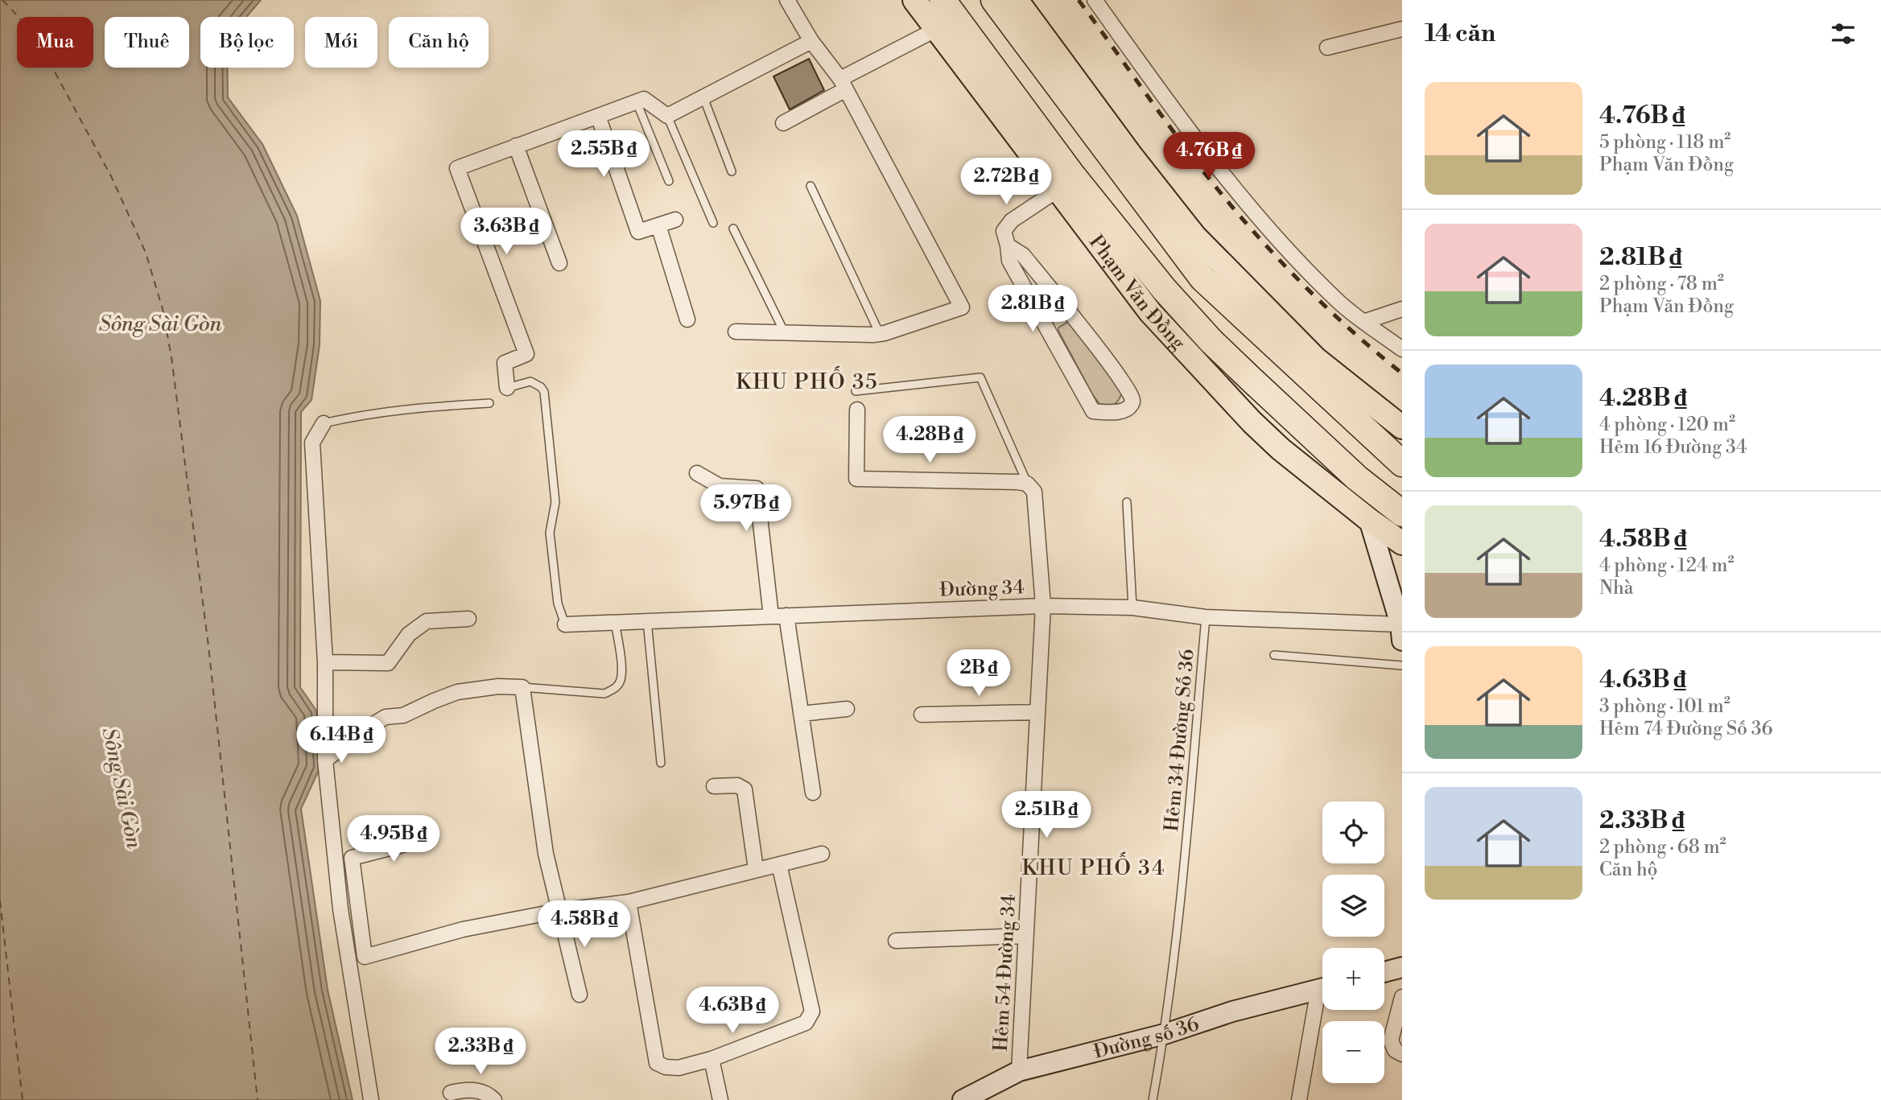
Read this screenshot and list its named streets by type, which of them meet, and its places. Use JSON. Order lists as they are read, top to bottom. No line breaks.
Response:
{"streets":{"highway":["Phạm Văn Đồng"],"main road":["Đường số 36"],"street":["Đường 34","Hẻm 54 Đường 34"],"lane":["Hẻm 34 Đường Số 36"]},"crossings":[["Đường 34","Hẻm 34 Đường Số 36"],["Đường 34","Hẻm 54 Đường 34"],["Hẻm 34 Đường Số 36","Đường số 36"],["Hẻm 54 Đường 34","Đường số 36"]],"districts":["KHU PHỐ 35","KHU PHỐ 34"],"water":["Sông Sài Gòn"],"page":{"heading":"14 căn","chip":["Mua","Thuê","Bộ lọc","Mới","Căn hộ"],"list":[{"name":"4.76B ₫","note":"5 phòng · 118 m² · Phạm Văn Đồng"},{"name":"2.81B ₫","note":"2 phòng · 78 m² · Phạm Văn Đồng"},{"name":"4.28B ₫","note":"4 phòng · 120 m² · Hẻm 16 Đường 34"},{"name":"4.58B ₫","note":"4 phòng · 124 m² · Nhà"},{"name":"4.63B ₫","note":"3 phòng · 101 m² · Hẻm 74 Đường Số 36"},{"name":"2.33B ₫","note":"2 phòng · 68 m² · Căn hộ"}],"price":["2.55B ₫","4.76B ₫","2.72B ₫","3.63B ₫","2.81B ₫","4.28B ₫","5.97B ₫","2B ₫","6.14B ₫","2.51B ₫","4.95B ₫","4.58B ₫","4.63B ₫","2.33B ₫"],"map_buttons":["+","−"]}}
